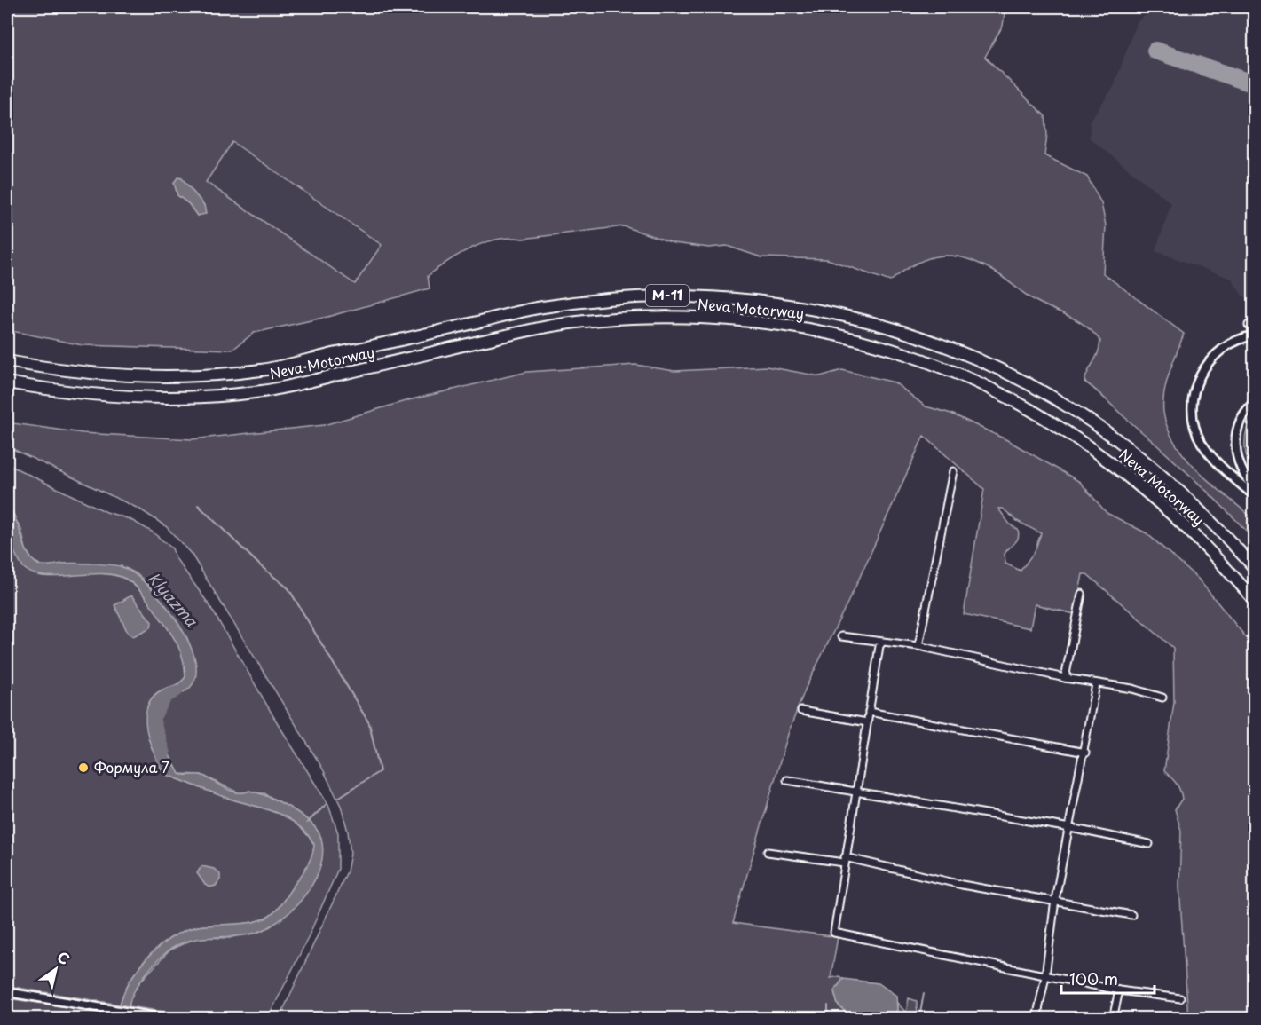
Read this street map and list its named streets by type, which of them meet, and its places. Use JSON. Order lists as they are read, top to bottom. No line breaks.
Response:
{"streets":{"highway":["М-11","Neva Motorway"]},"water":["Klyazma"],"places":["Формула 7"],"scale_bar":"100 m","north":"top right"}
